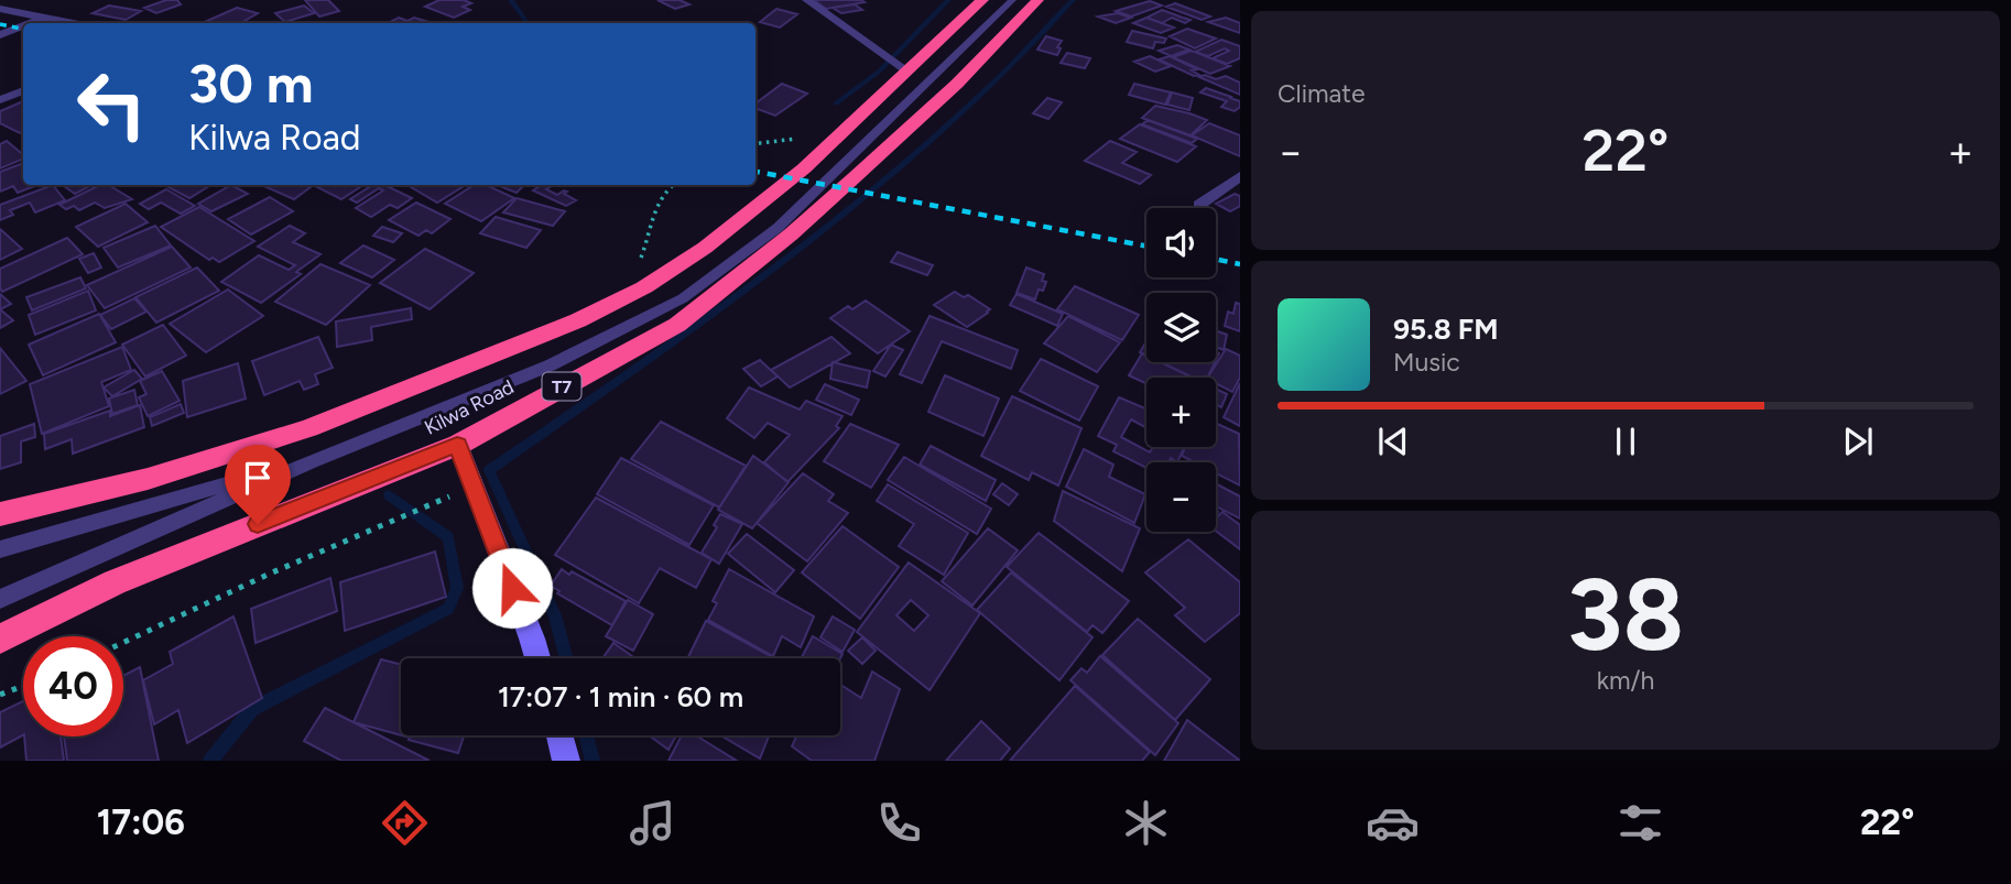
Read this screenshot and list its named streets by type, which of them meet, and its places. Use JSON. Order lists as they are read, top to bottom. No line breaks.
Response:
{"streets":{"highway":["T7","Kilwa Road"]},"page":{"tile":["Climate",["38","km/h"]],"turn":["30 m","Kilwa Road"],"heat":["−","22°","+"],"map_buttons":["+","−"],"song":["95.8 FM","Music"],"limit":"40","trip":"17:07 · 1 min · 60 m","tabs":["17:06","22°"]}}
